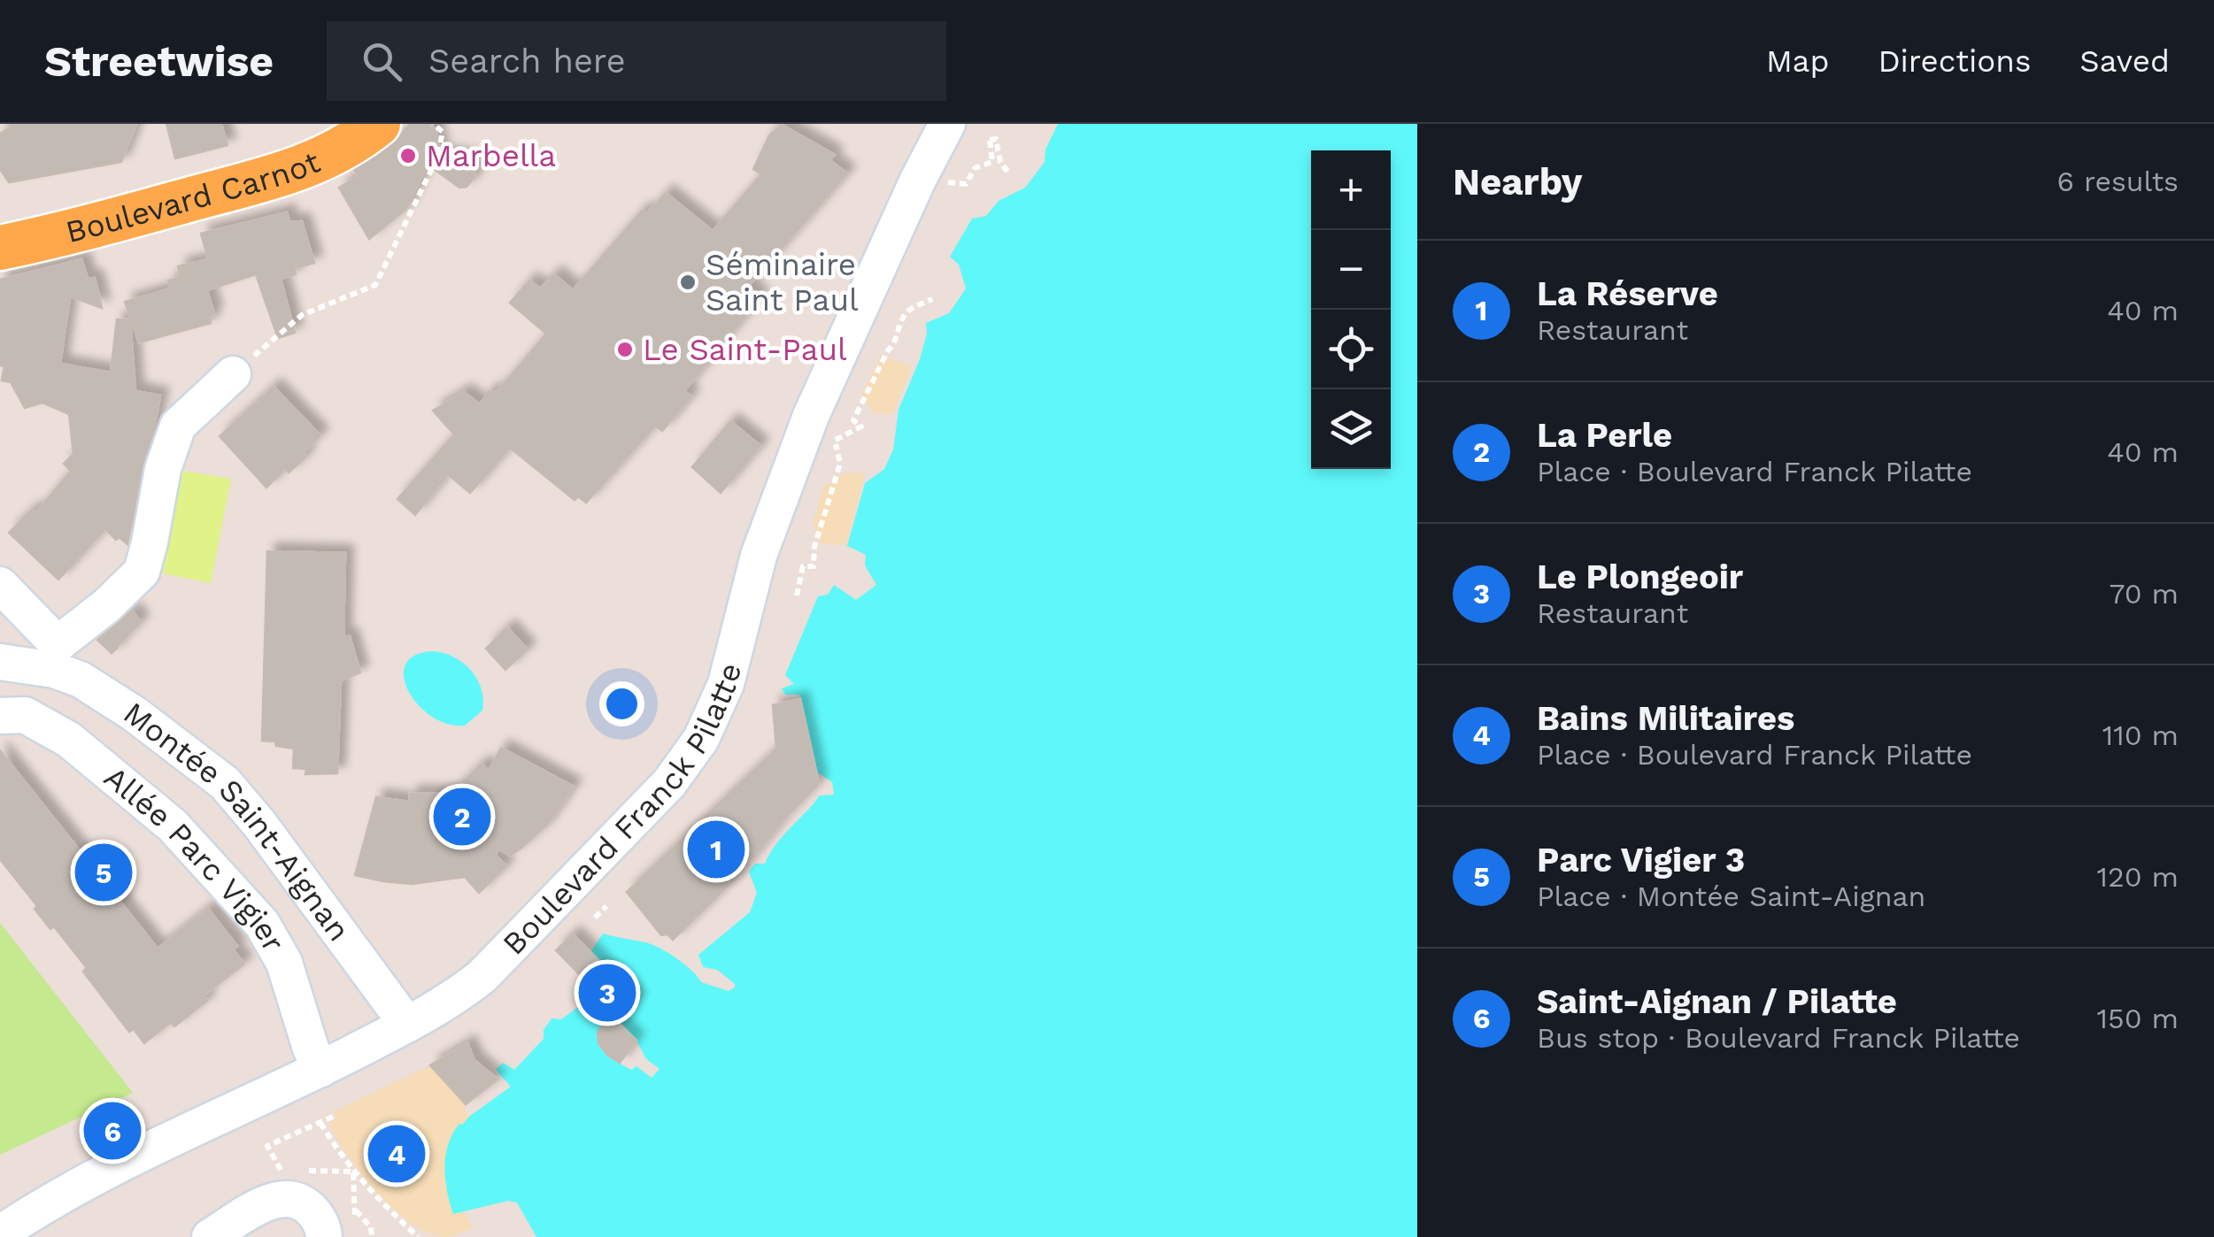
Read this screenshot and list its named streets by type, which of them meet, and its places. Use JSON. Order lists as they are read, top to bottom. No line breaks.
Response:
{"streets":{"main road":["Boulevard Carnot"],"street":["Boulevard Franck Pilatte","Montée Saint-Aignan","Allée Parc Vigier"]},"crossings":[["Boulevard Franck Pilatte","Montée Saint-Aignan"],["Boulevard Franck Pilatte","Allée Parc Vigier"]],"places":["Marbella","Séminaire Saint Paul","Le Saint-Paul"],"page":{"header":"Streetwise","search":"Search here","nav":["Map","Directions","Saved"],"heading":["Nearby","6 results"],"map_buttons":["+","−"],"list":[{"mark":"1","name":"La Réserve","note":"Restaurant","value":"40 m"},{"mark":"2","name":"La Perle","note":"Place · Boulevard Franck Pilatte","value":"40 m"},{"mark":"3","name":"Le Plongeoir","note":"Restaurant","value":"70 m"},{"mark":"4","name":"Bains Militaires","note":"Place · Boulevard Franck Pilatte","value":"110 m"},{"mark":"5","name":"Parc Vigier 3","note":"Place · Montée Saint-Aignan","value":"120 m"},{"mark":"6","name":"Saint-Aignan / Pilatte","note":"Bus stop · Boulevard Franck Pilatte","value":"150 m"}],"pins":["2","1","5","3","6","4"]}}
